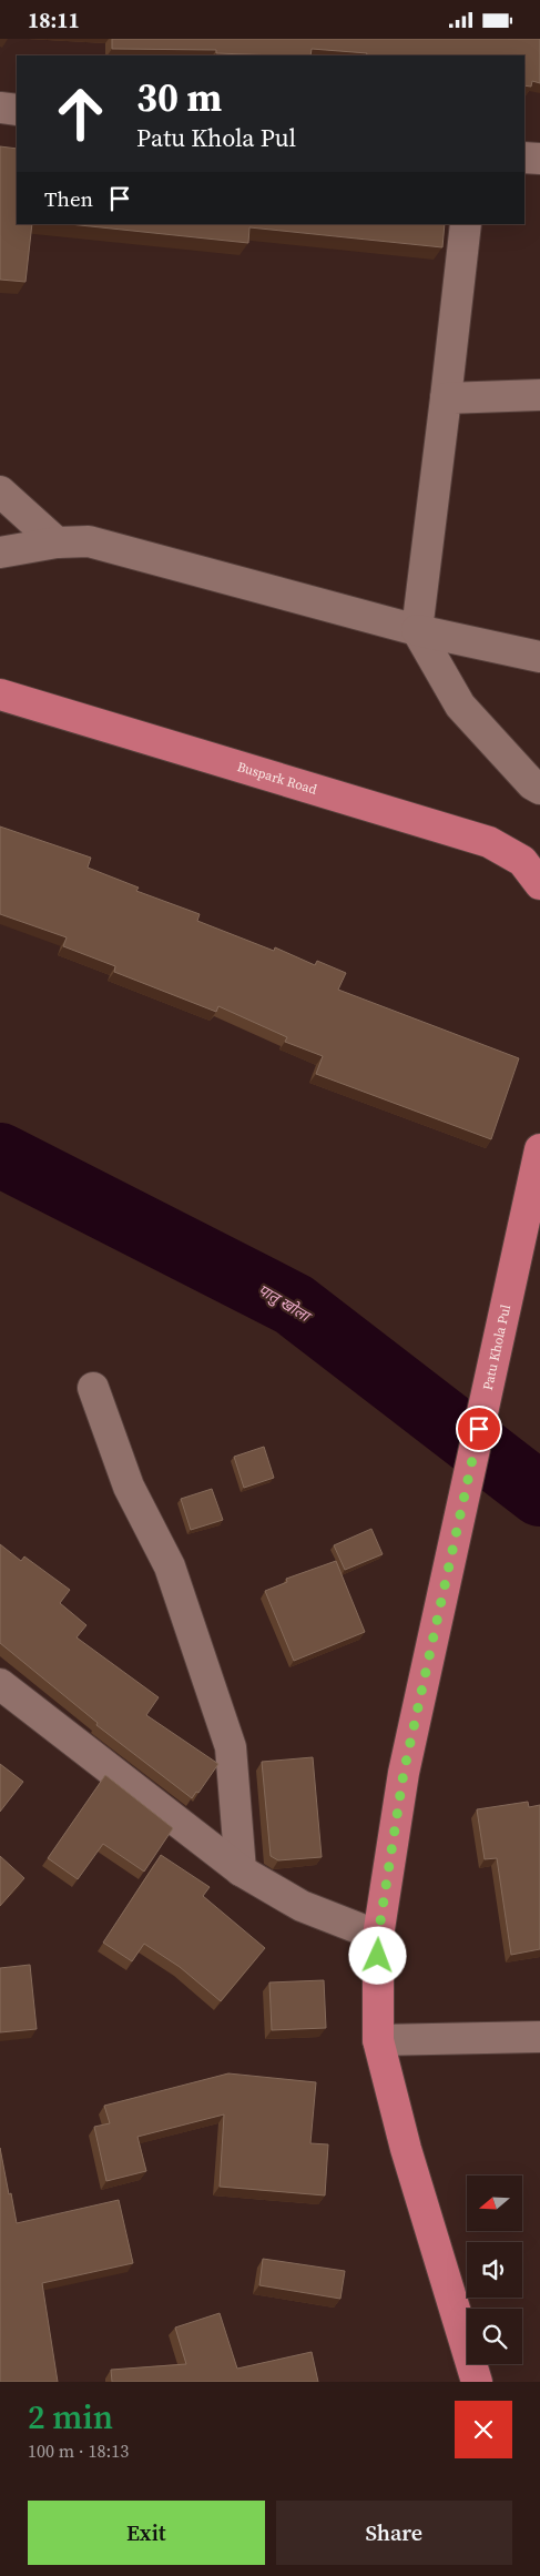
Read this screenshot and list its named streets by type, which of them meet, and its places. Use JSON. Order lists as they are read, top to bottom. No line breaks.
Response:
{"streets":{"main road":["Buspark Road","Patu Khola Pul"]},"water":["पातु खोला"],"north":"left","page":{"status":"18:11","turn":["30 m","Patu Khola Pul"],"then":"Then","heading":["2 min","100 m · 18:13"],"buttons":["Exit","Share"]}}
